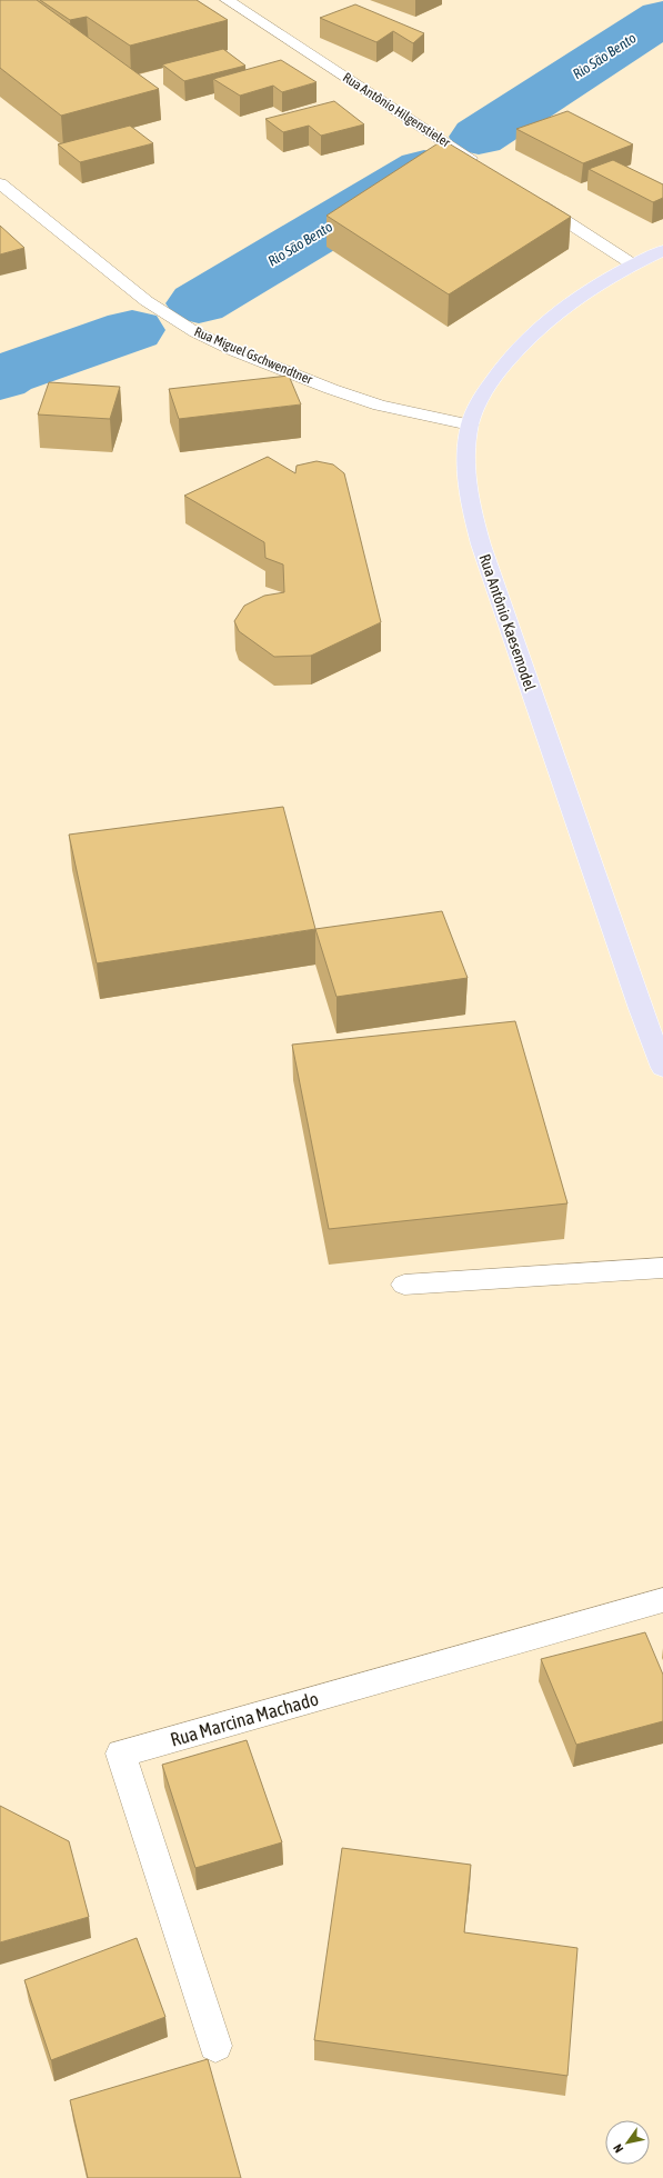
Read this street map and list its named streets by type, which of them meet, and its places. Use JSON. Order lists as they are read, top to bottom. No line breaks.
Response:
{"streets":{"main road":["Rua Antônio Kaesemodel"],"street":["Rua Antônio Hilgenstieler","Rua Miguel Gschwendtner","Rua Marcina Machado"]},"crossings":[["Rua Miguel Gschwendtner","Rua Antônio Kaesemodel"]],"water":["Rio São Bento"],"north":"bottom left"}
